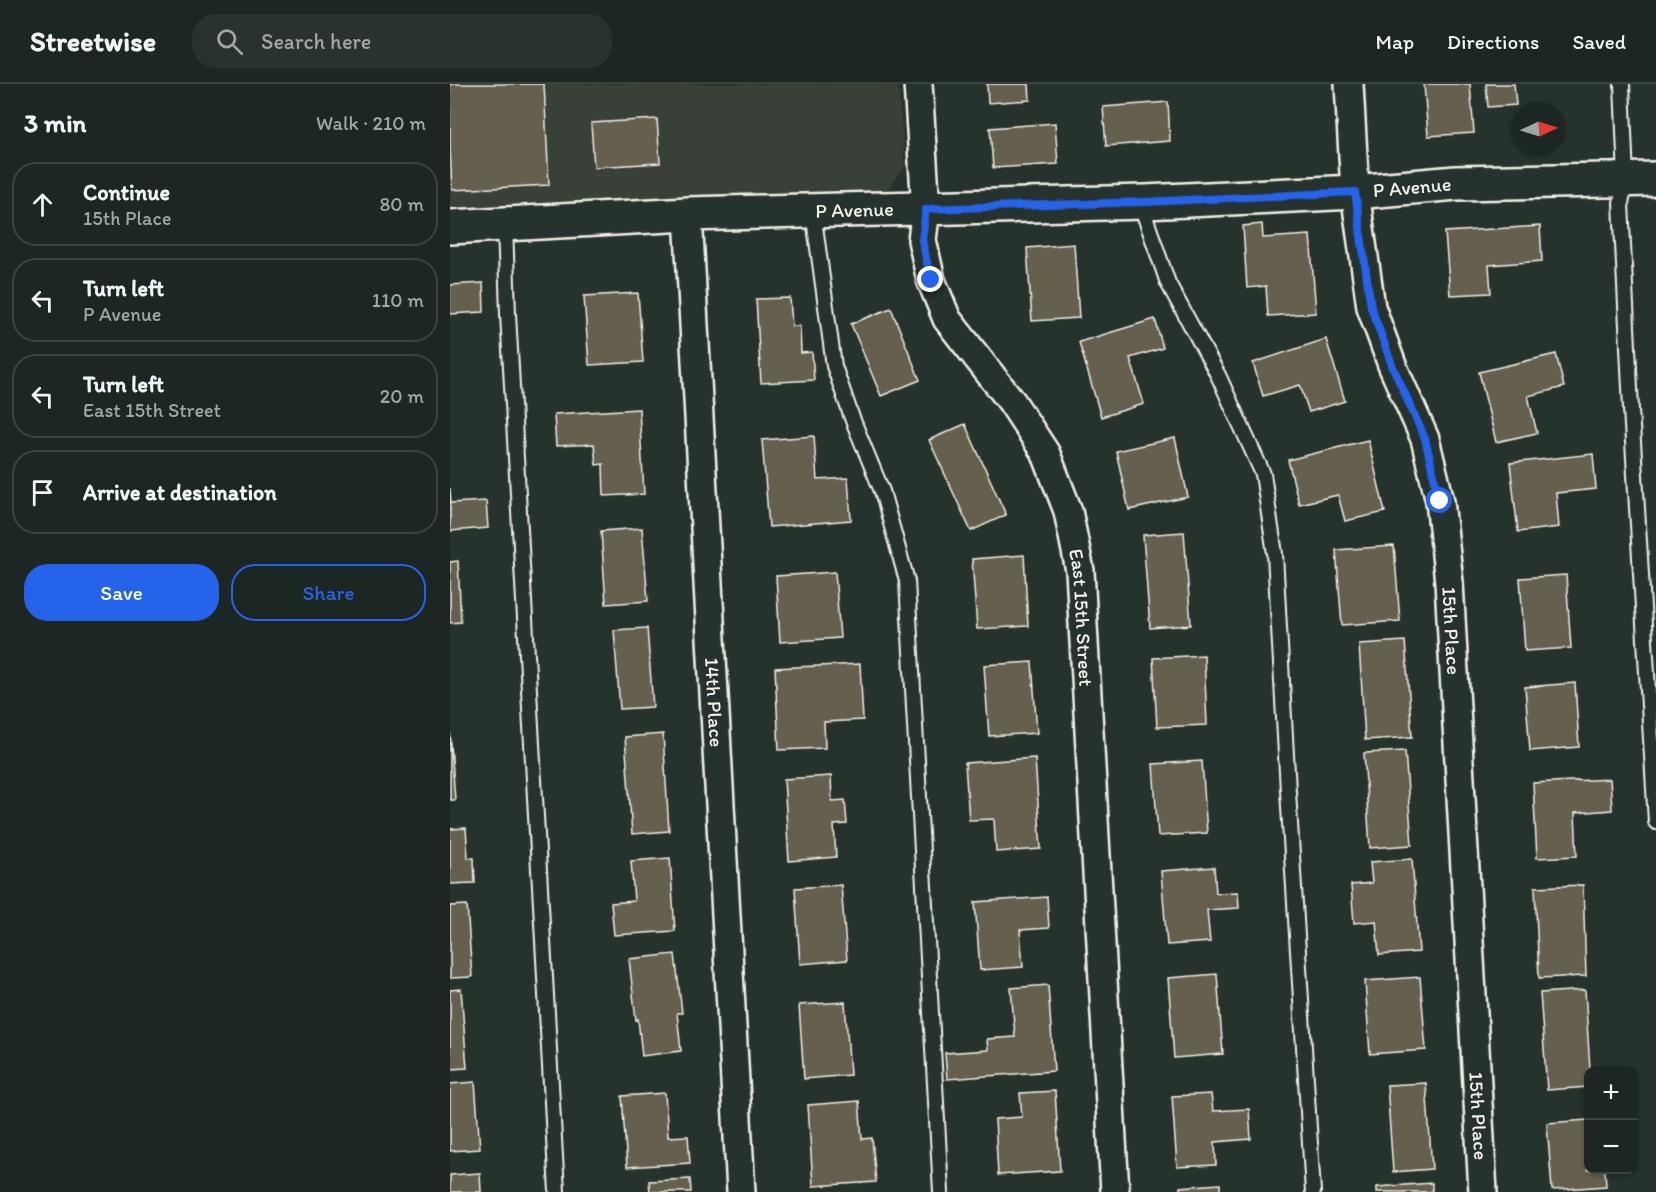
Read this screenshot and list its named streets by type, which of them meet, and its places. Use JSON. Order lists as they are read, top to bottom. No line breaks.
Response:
{"streets":{"street":["P Avenue","East 15th Street","15th Place","14th Place"]},"crossings":[["P Avenue","East 15th Street"],["P Avenue","15th Place"],["P Avenue","14th Place"]],"north":"right","page":{"header":"Streetwise","search":"Search here","nav":["Map","Directions","Saved"],"heading":["3 min","Walk · 210 m"],"list":[["Continue","15th Place","80 m"],["Turn left","P Avenue","110 m"],["Turn left","East 15th Street","20 m"],"Arrive at destination"],"buttons":["Save","Share"],"map_buttons":["+","−"]}}
